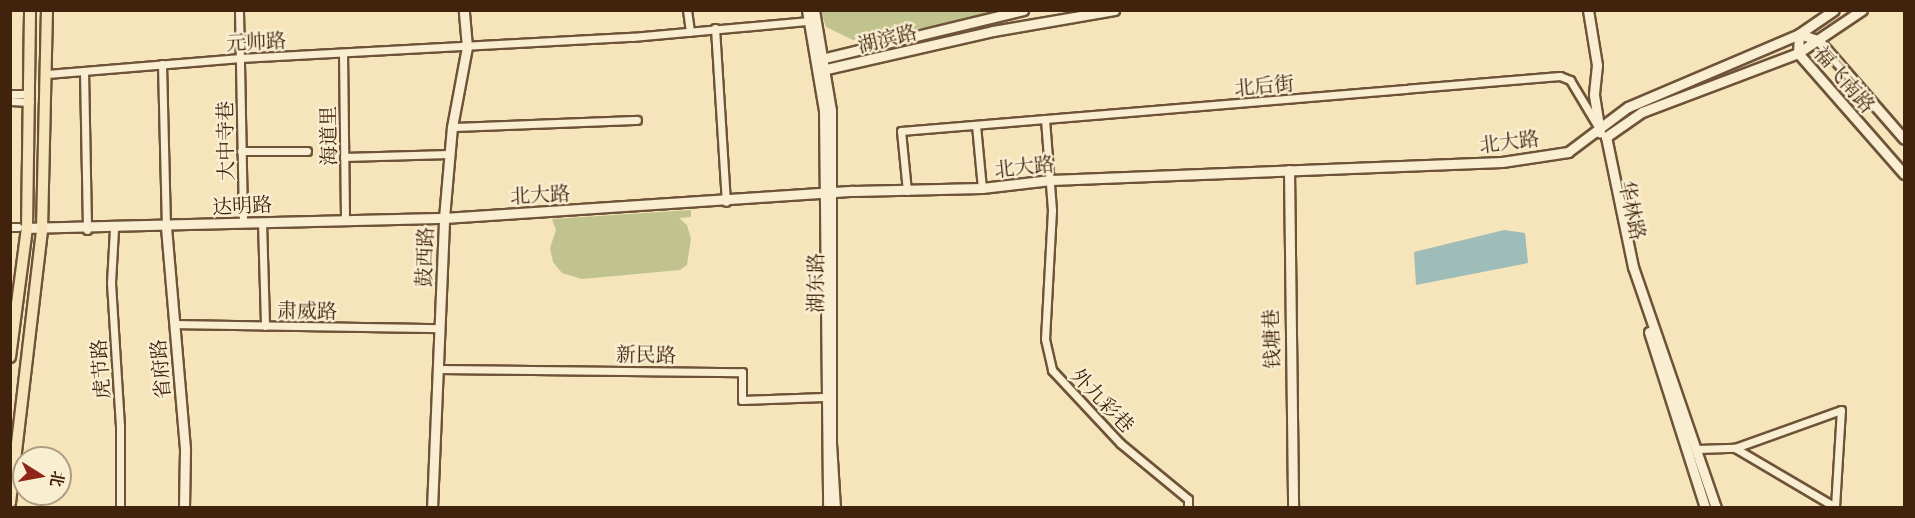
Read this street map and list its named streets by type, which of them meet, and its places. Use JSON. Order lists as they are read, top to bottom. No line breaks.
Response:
{"streets":{"street":["湖滨路","元帅路","福飞南路","北后街","海道里","大中寺巷","北大路","达明路","华林路","鼓西路","湖东路","肃威路","钱塘巷","新民路","虎节路","省府路","外九彩巷"]},"crossings":[["湖滨路","湖东路"],["元帅路","海道里"],["元帅路","大中寺巷"],["元帅路","鼓西路"],["北后街","北大路"],["北后街","华林路"],["海道里","达明路"],["大中寺巷","达明路"],["北大路","达明路"],["北大路","华林路"],["北大路","鼓西路"],["北大路","湖东路"],["北大路","钱塘巷"],["北大路","外九彩巷"],["达明路","鼓西路"],["达明路","虎节路"],["达明路","省府路"],["鼓西路","肃威路"],["鼓西路","新民路"],["湖东路","新民路"],["肃威路","省府路"]],"north":"right"}
